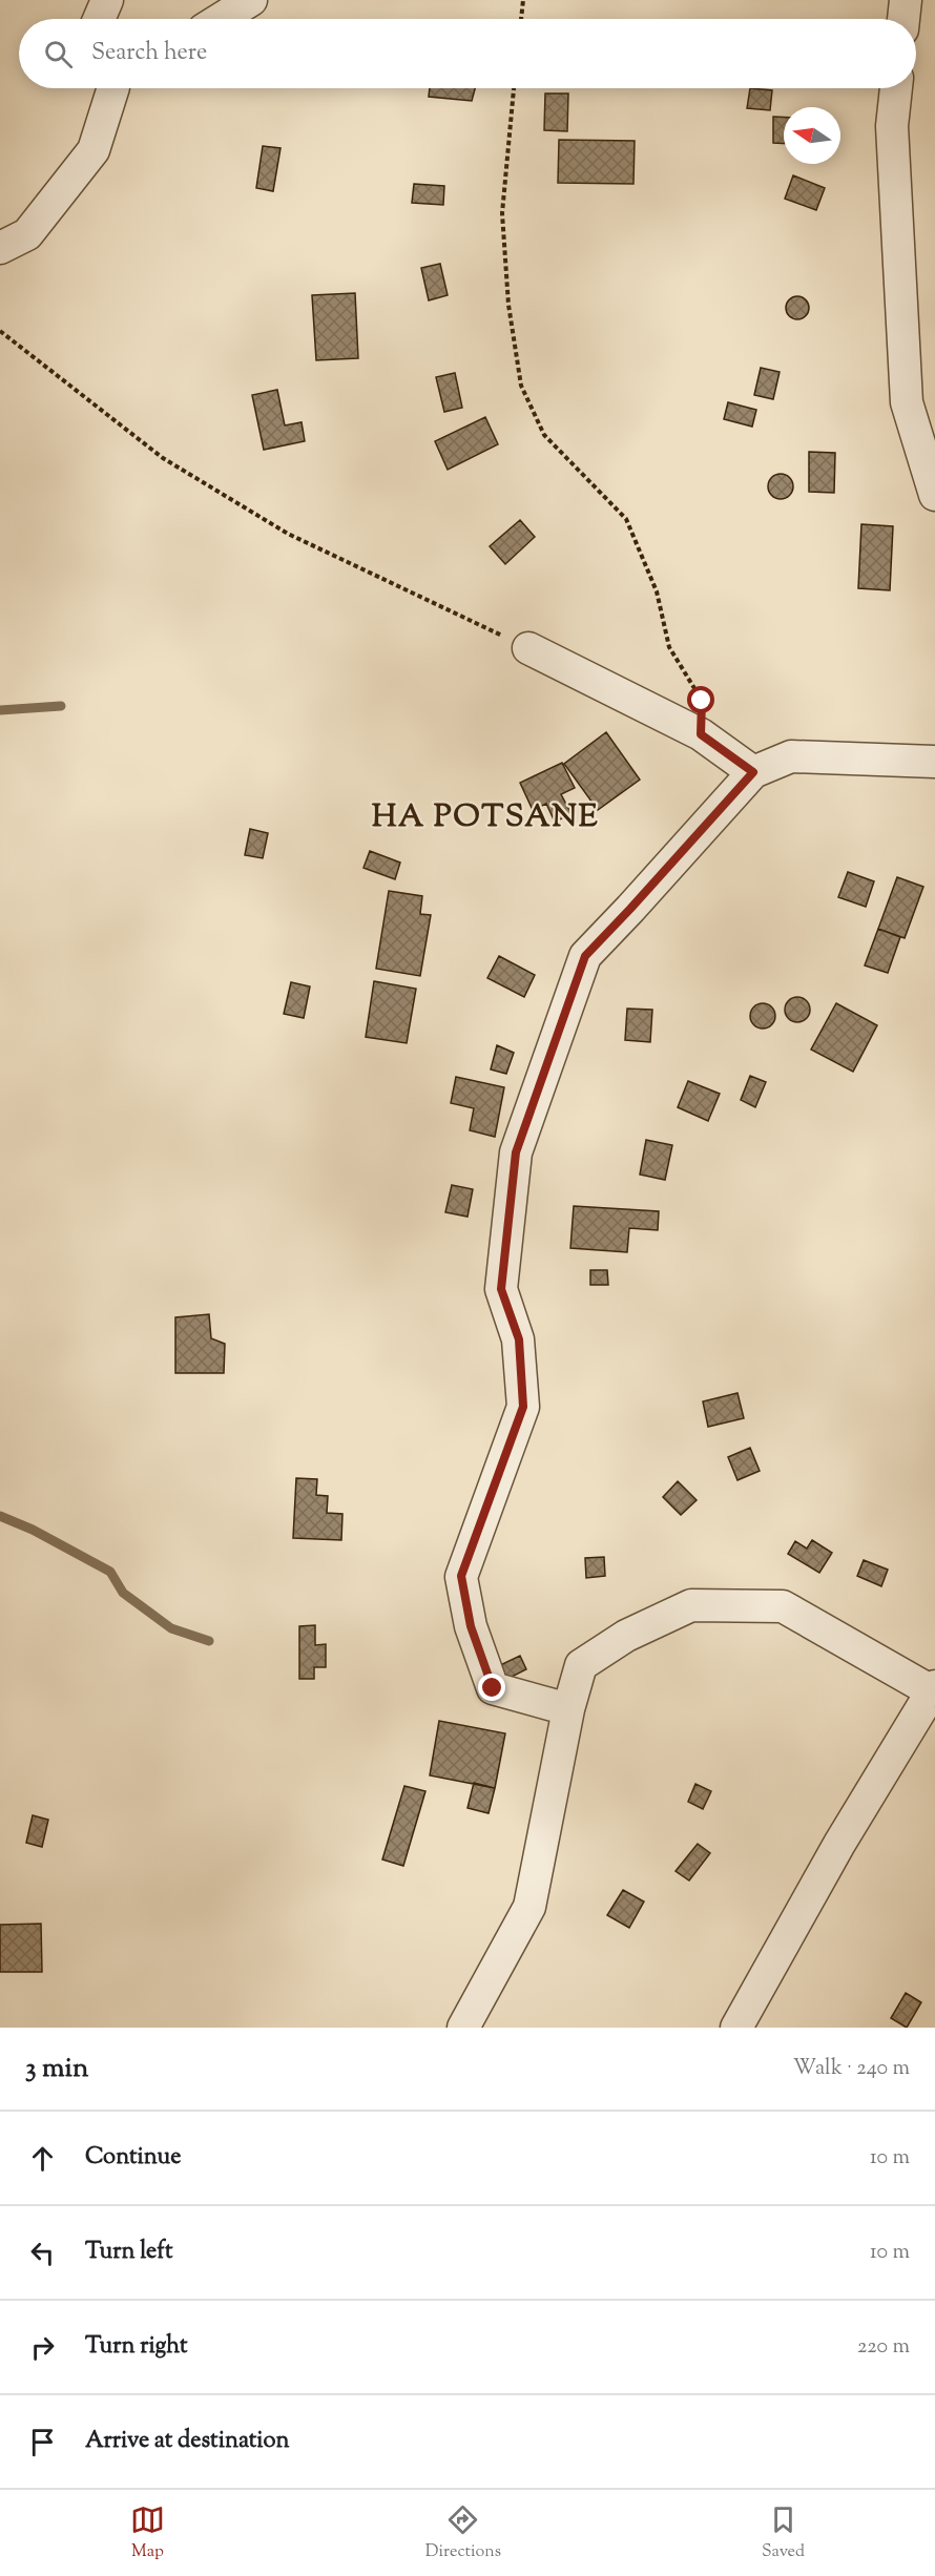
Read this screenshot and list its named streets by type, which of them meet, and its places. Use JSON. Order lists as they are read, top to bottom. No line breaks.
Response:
{"districts":["HA POTSANE"],"north":"left","page":{"search":"Search here","heading":["3 min","Walk · 240 m"],"list":[["Continue","10 m"],["Turn left","10 m"],["Turn right","220 m"],"Arrive at destination"],"nav":["Map","Directions","Saved"]}}
